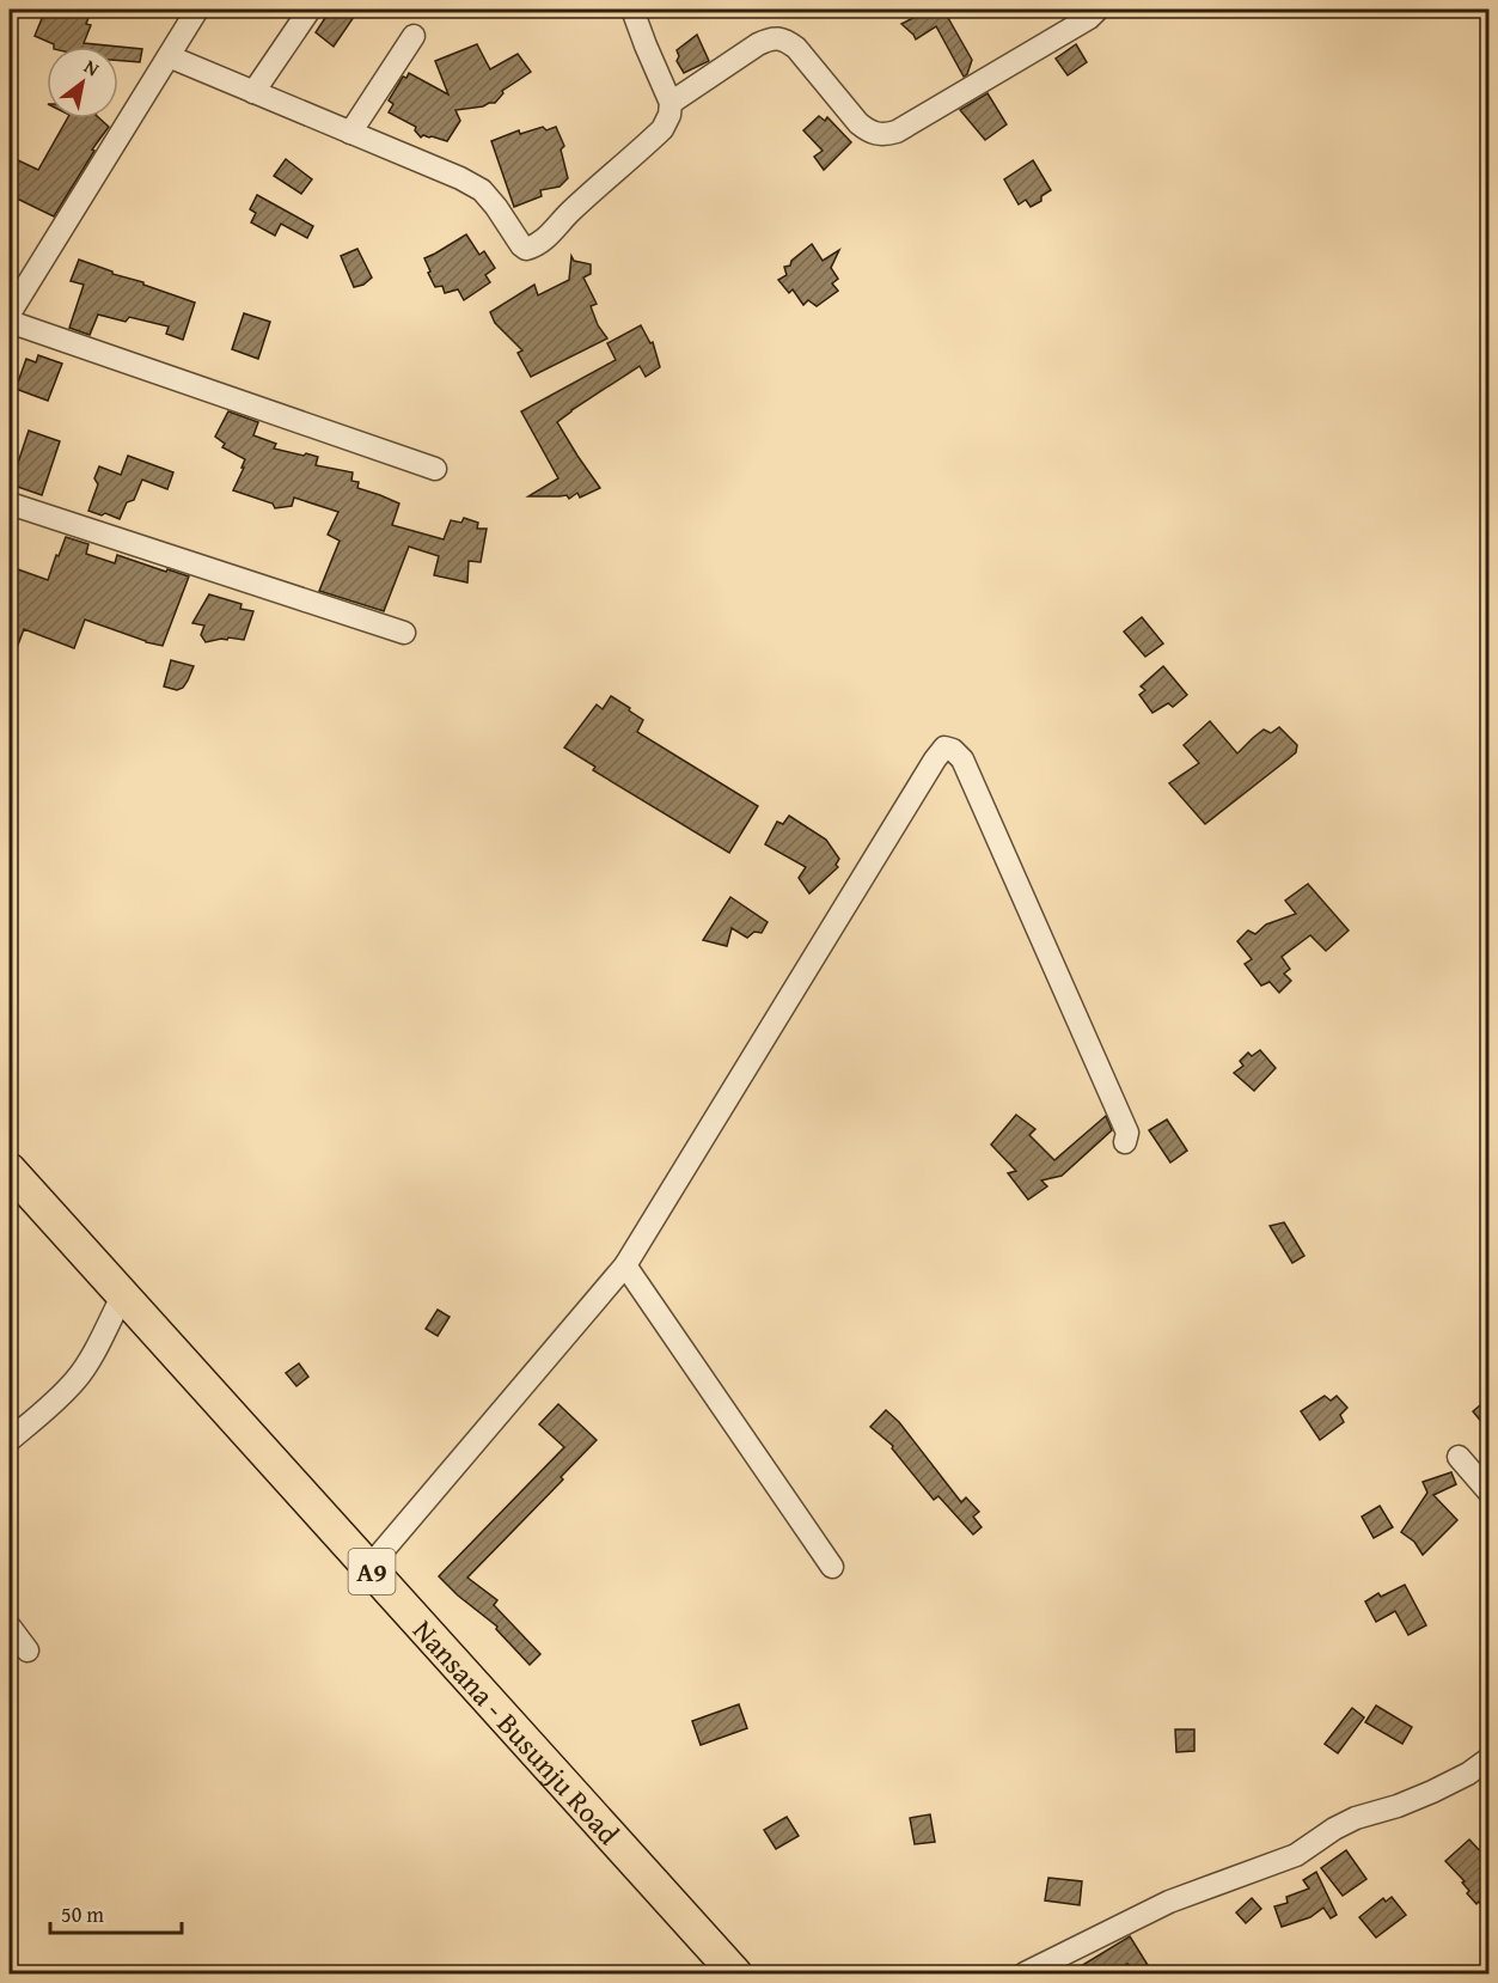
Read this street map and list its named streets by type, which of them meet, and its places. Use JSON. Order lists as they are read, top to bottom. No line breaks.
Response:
{"streets":{"main road":["A9","Nansana - Busunju Road"]},"scale_bar":"50 m","north":"top right"}
